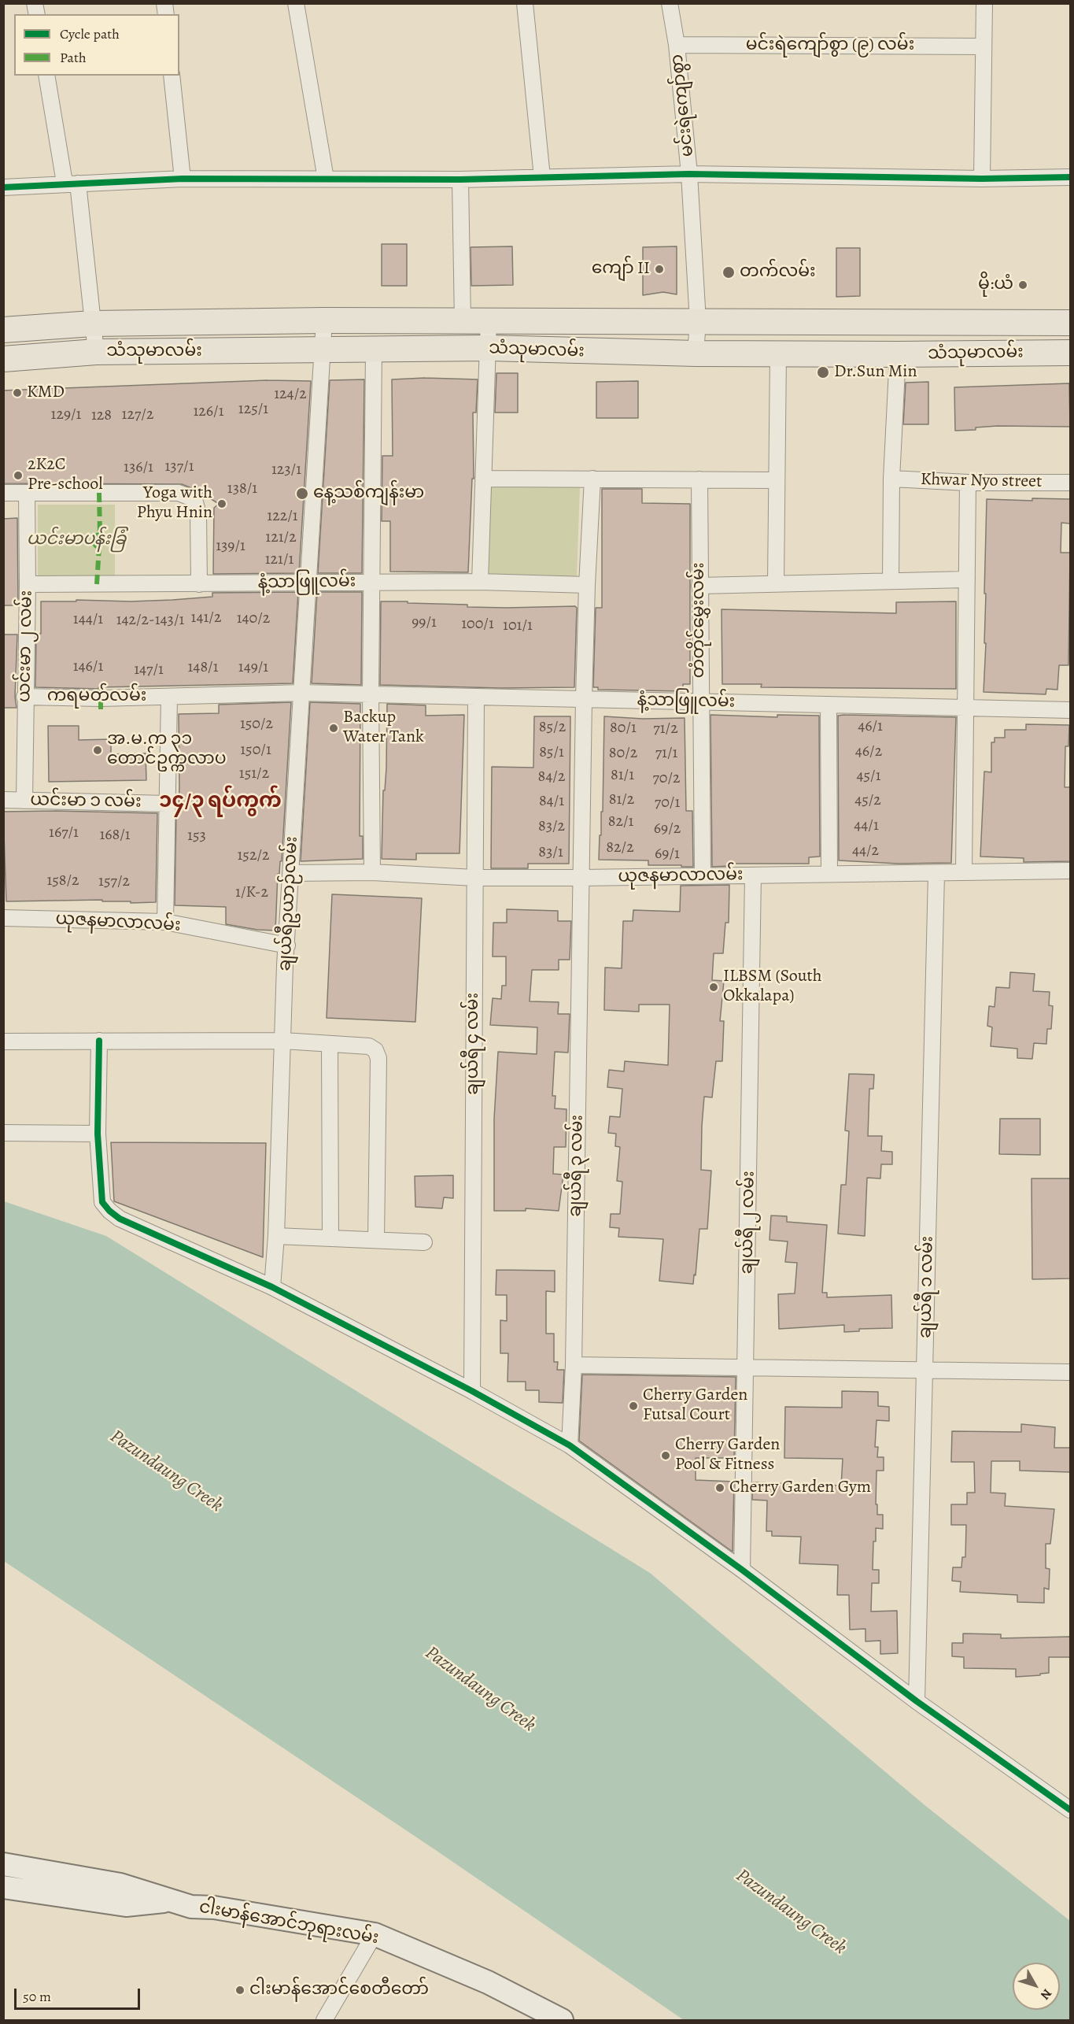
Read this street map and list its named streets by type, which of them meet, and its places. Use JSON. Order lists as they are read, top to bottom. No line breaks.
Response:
{"streets":{"main road":["သံသုမာလမ်း","ငါးမာန်အောင်ဘုရားလမ်း"],"street":["မင်းရဲကျော်စွာ (၉) လမ်း","မင်းရဲကျော်စွာ","Khwar Nyo street","နံ့သာဖြူလမ်း","တံတိုင်မွှေးလမ်း","ယင်းမာ ၂ လမ်း","ကရမတ်လမ်း","ယင်းမာ ၁ လမ်း","ယုဇနမာလာလမ်း","ချယ်ရီဥယာဉ်လမ်း","ချယ်ရီ ၄ လမ်း","ချယ်ရီ ၃ လမ်း","ချယ်ရီ ၂ လမ်း","ချယ်ရီ ၁ လမ်း"]},"crossings":[["မင်းရဲကျော်စွာ (၉) လမ်း","မင်းရဲကျော်စွာ"],["မင်းရဲကျော်စွာ","သံသုမာလမ်း"],["သံသုမာလမ်း","ချယ်ရီဥယာဉ်လမ်း"],["နံ့သာဖြူလမ်း","တံတိုင်မွှေးလမ်း"],["နံ့သာဖြူလမ်း","ယင်းမာ ၂ လမ်း"],["နံ့သာဖြူလမ်း","ကရမတ်လမ်း"],["နံ့သာဖြူလမ်း","ချယ်ရီဥယာဉ်လမ်း"],["နံ့သာဖြူလမ်း","ချယ်ရီ ၄ လမ်း"],["တံတိုင်မွှေးလမ်း","ယုဇနမာလာလမ်း"],["ယင်းမာ ၂ လမ်း","ကရမတ်လမ်း"],["ယင်းမာ ၂ လမ်း","ယင်းမာ ၁ လမ်း"],["ကရမတ်လမ်း","ယင်းမာ ၁ လမ်း"],["ကရမတ်လမ်း","ယုဇနမာလာလမ်း"],["ကရမတ်လမ်း","ချယ်ရီဥယာဉ်လမ်း"],["ယုဇနမာလာလမ်း","ချယ်ရီဥယာဉ်လမ်း"],["ယုဇနမာလာလမ်း","ချယ်ရီ ၄ လမ်း"],["ယုဇနမာလာလမ်း","ချယ်ရီ ၃ လမ်း"],["ယုဇနမာလာလမ်း","ချယ်ရီ ၂ လမ်း"],["ယုဇနမာလာလမ်း","ချယ်ရီ ၁ လမ်း"]],"districts":["၁၄/၃ ရပ်ကွက်"],"water":["Pazundaung Creek"],"parks":["ယင်းမာပန်းခြံ"],"places":["ကျော် II","တက်လမ်း","မို:ယံ","Dr.Sun Min","KMD","2K2C Pre-school","နေ့သစ်ကျန်းမာ","Yoga with Phyu Hnin","Backup Water Tank","အ.မ.က ၃၁ တောင်ဥက္ကလာပ","ILBSM (South Okkalapa)","Cherry Garden Futsal Court","Cherry Garden Pool & Fitness","Cherry Garden Gym","ငါးမာန်အောင်စေတီတော်"],"house_numbers":["124/2","125/1","126/1","129/1","127/2","128","137/1","136/1","123/1","138/1","122/1","121/2","139/1","121/1","141/2","140/2","144/1","142/2-143/1","99/1","100/1","101/1","146/1","148/1","149/1","147/1","150/2","46/1","85/2","80/1","71/2","150/1","46/2","85/1","80/2","71/1","151/2","81/1","45/1","84/2","70/2","81/2","45/2","84/1","70/1","82/1","44/1","83/2","69/2","167/1","168/1","153","82/2","44/2","83/1","69/1","152/2","158/2","157/2","1/K-2"],"legend":["Cycle path","Path"],"scale_bar":"50 m","north":"bottom right"}
